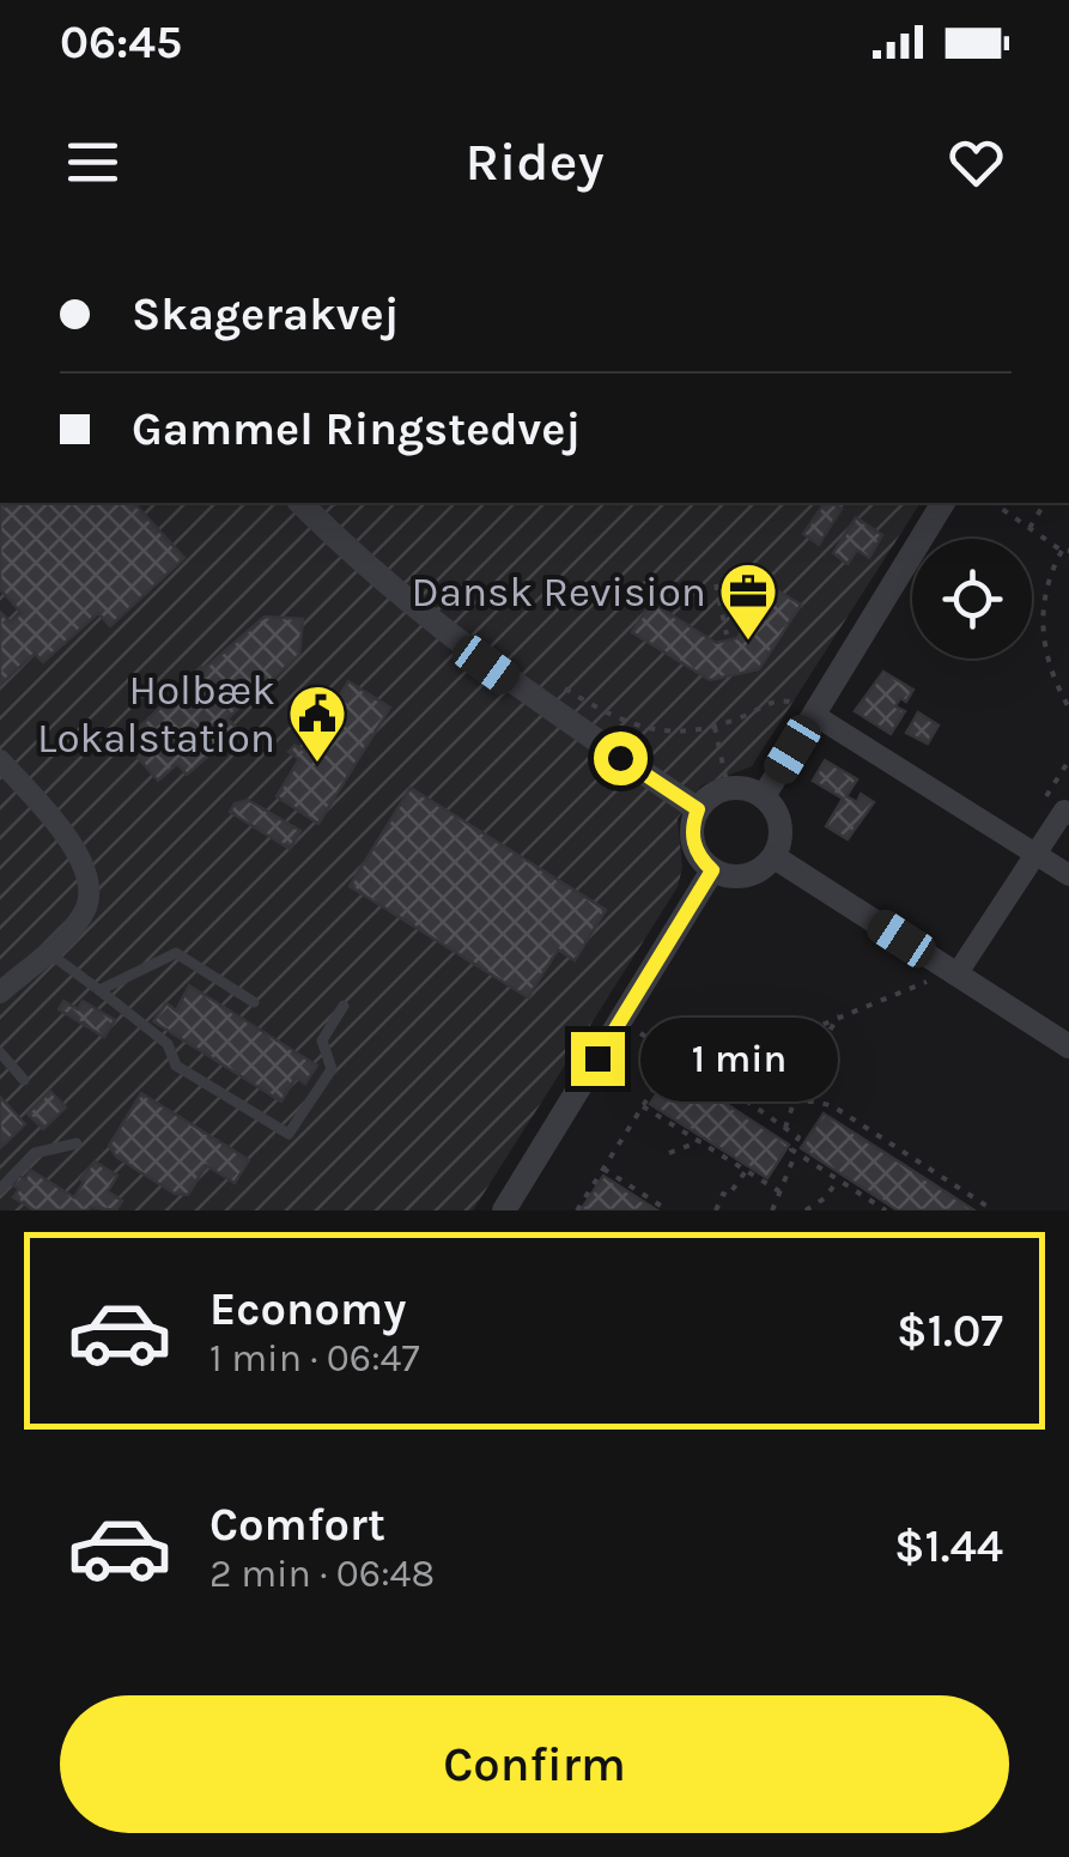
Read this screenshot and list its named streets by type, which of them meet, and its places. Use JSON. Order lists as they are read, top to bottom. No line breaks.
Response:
{"places":{"office":["Dansk Revision"],"public building":["Holbæk Lokalstation"]},"page":{"status":"06:45","header":"Ridey","banner":["Skagerakvej","Gammel Ringstedvej"],"bubble":"1 min","list":[{"name":"Economy","note":"1 min · 06:47","value":"$1.07"},{"name":"Comfort","note":"2 min · 06:48","value":"$1.44"}],"buttons":"Confirm"}}
